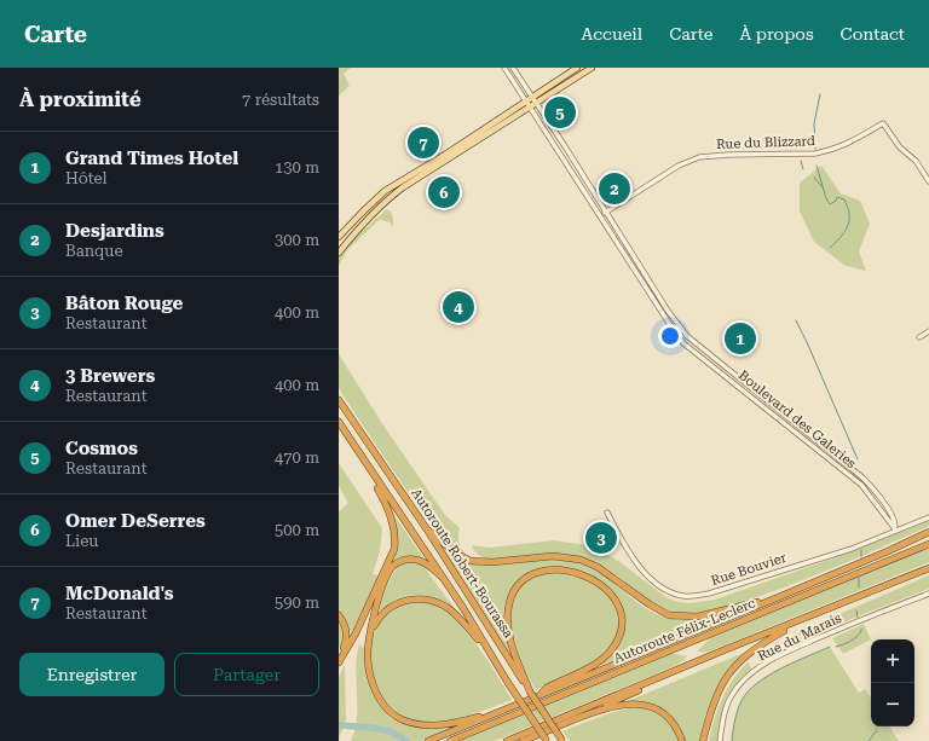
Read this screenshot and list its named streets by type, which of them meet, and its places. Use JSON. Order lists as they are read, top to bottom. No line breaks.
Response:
{"streets":{"highway":["Autoroute Robert-Bourassa","Autoroute Félix-Leclerc"],"street":["Rue du Blizzard","Boulevard des Galeries","Rue Bouvier","Rue du Marais"]},"crossings":[["Rue du Blizzard","Boulevard des Galeries"],["Boulevard des Galeries","Rue Bouvier"]],"page":{"header":"Carte","nav":["Accueil","Carte","À propos","Contact"],"heading":["À proximité","7 résultats"],"pins":["5","7","2","6","4","1","3"],"list":[{"mark":"1","name":"Grand Times Hotel","note":"Hôtel","value":"130 m"},{"mark":"2","name":"Desjardins","note":"Banque","value":"300 m"},{"mark":"3","name":"Bâton Rouge","note":"Restaurant","value":"400 m"},{"mark":"4","name":"3 Brewers","note":"Restaurant","value":"400 m"},{"mark":"5","name":"Cosmos","note":"Restaurant","value":"470 m"},{"mark":"6","name":"Omer DeSerres","note":"Lieu","value":"500 m"},{"mark":"7","name":"McDonald's","note":"Restaurant","value":"590 m"}],"buttons":["Enregistrer","Partager"],"map_buttons":["+","−"]}}
